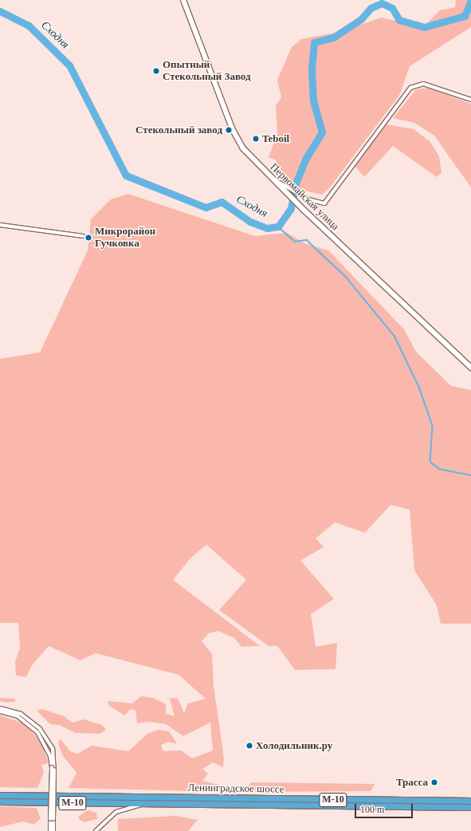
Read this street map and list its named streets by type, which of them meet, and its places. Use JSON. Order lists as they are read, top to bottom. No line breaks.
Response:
{"streets":{"highway":["Ленинградское шоссе","М-10"],"main road":["Первомайская улица"]},"water":["Сходня"],"places":["Опытный Стекольный Завод","Стекольный завод","Teboil","Микрорайон Гучковка","Холодильник.ру","Трасса"],"scale_bar":"100 m"}
